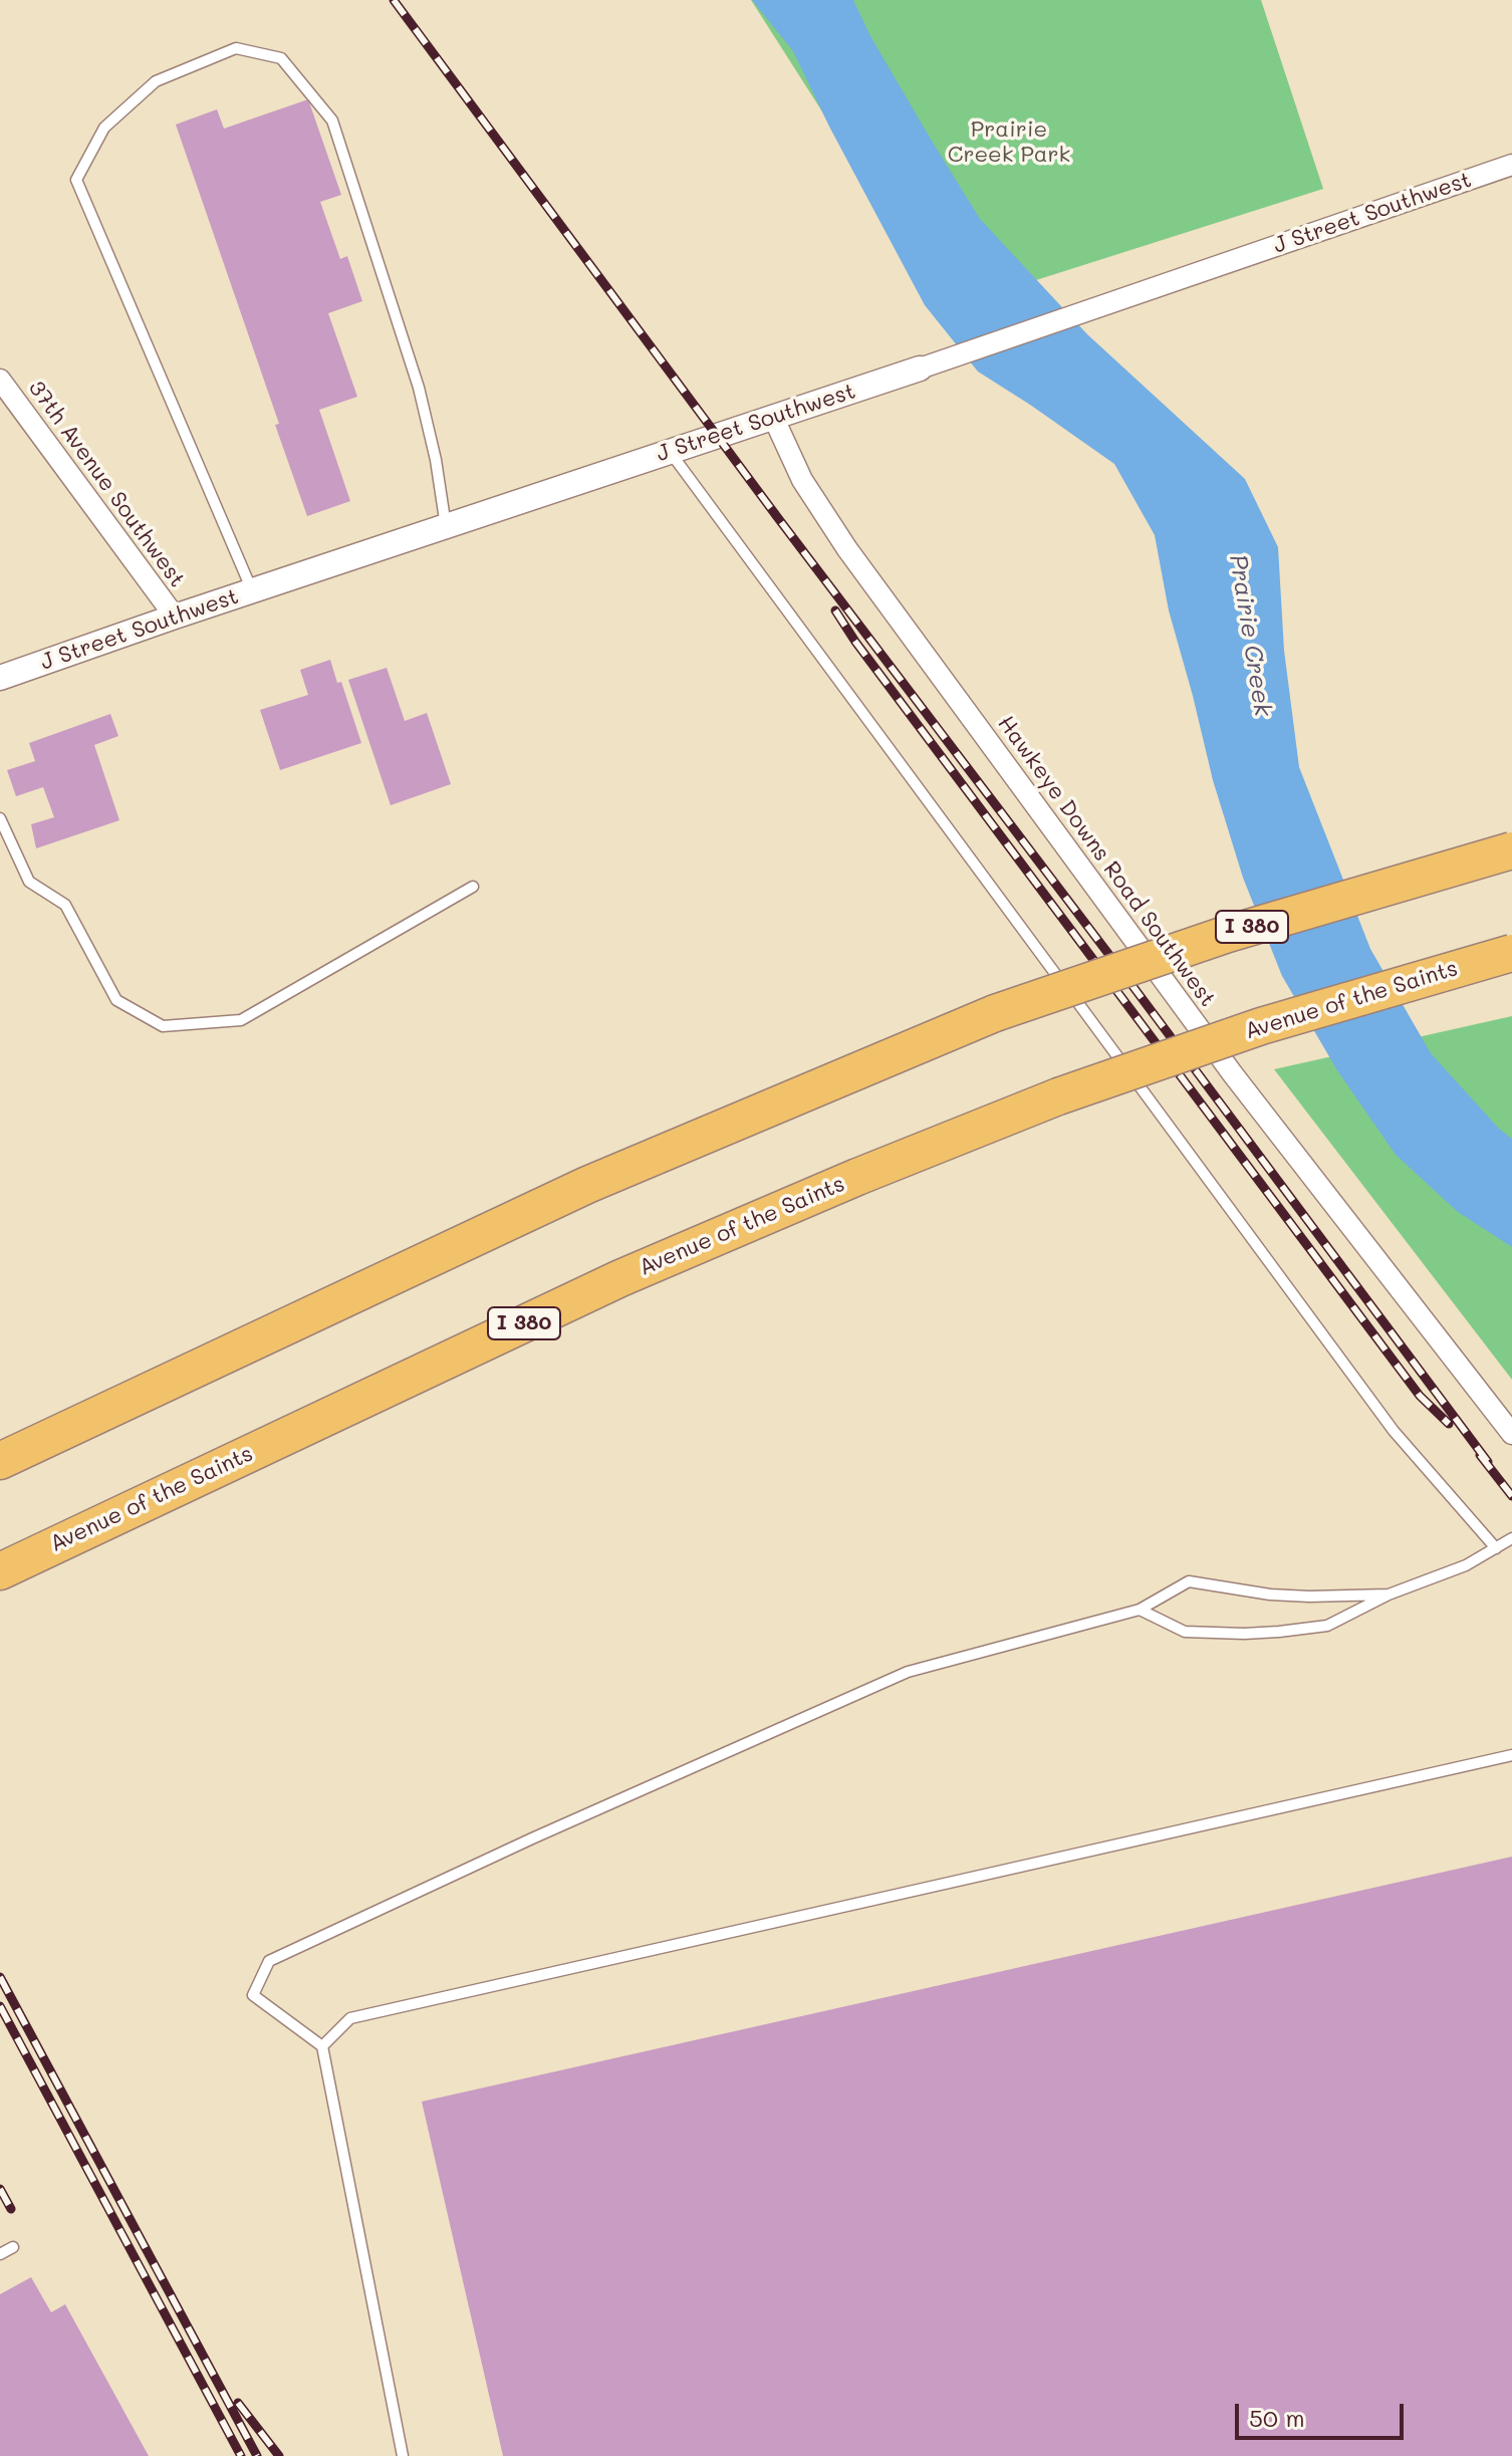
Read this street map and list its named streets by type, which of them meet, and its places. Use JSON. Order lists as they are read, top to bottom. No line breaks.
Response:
{"streets":{"highway":["I 380","Avenue of the Saints"],"street":["J Street Southwest","37th Avenue Southwest","Hawkeye Downs Road Southwest"]},"crossings":[["J Street Southwest","37th Avenue Southwest"],["J Street Southwest","Hawkeye Downs Road Southwest"]],"water":["Prairie Creek"],"parks":["Prairie Creek Park"],"scale_bar":"50 m"}
